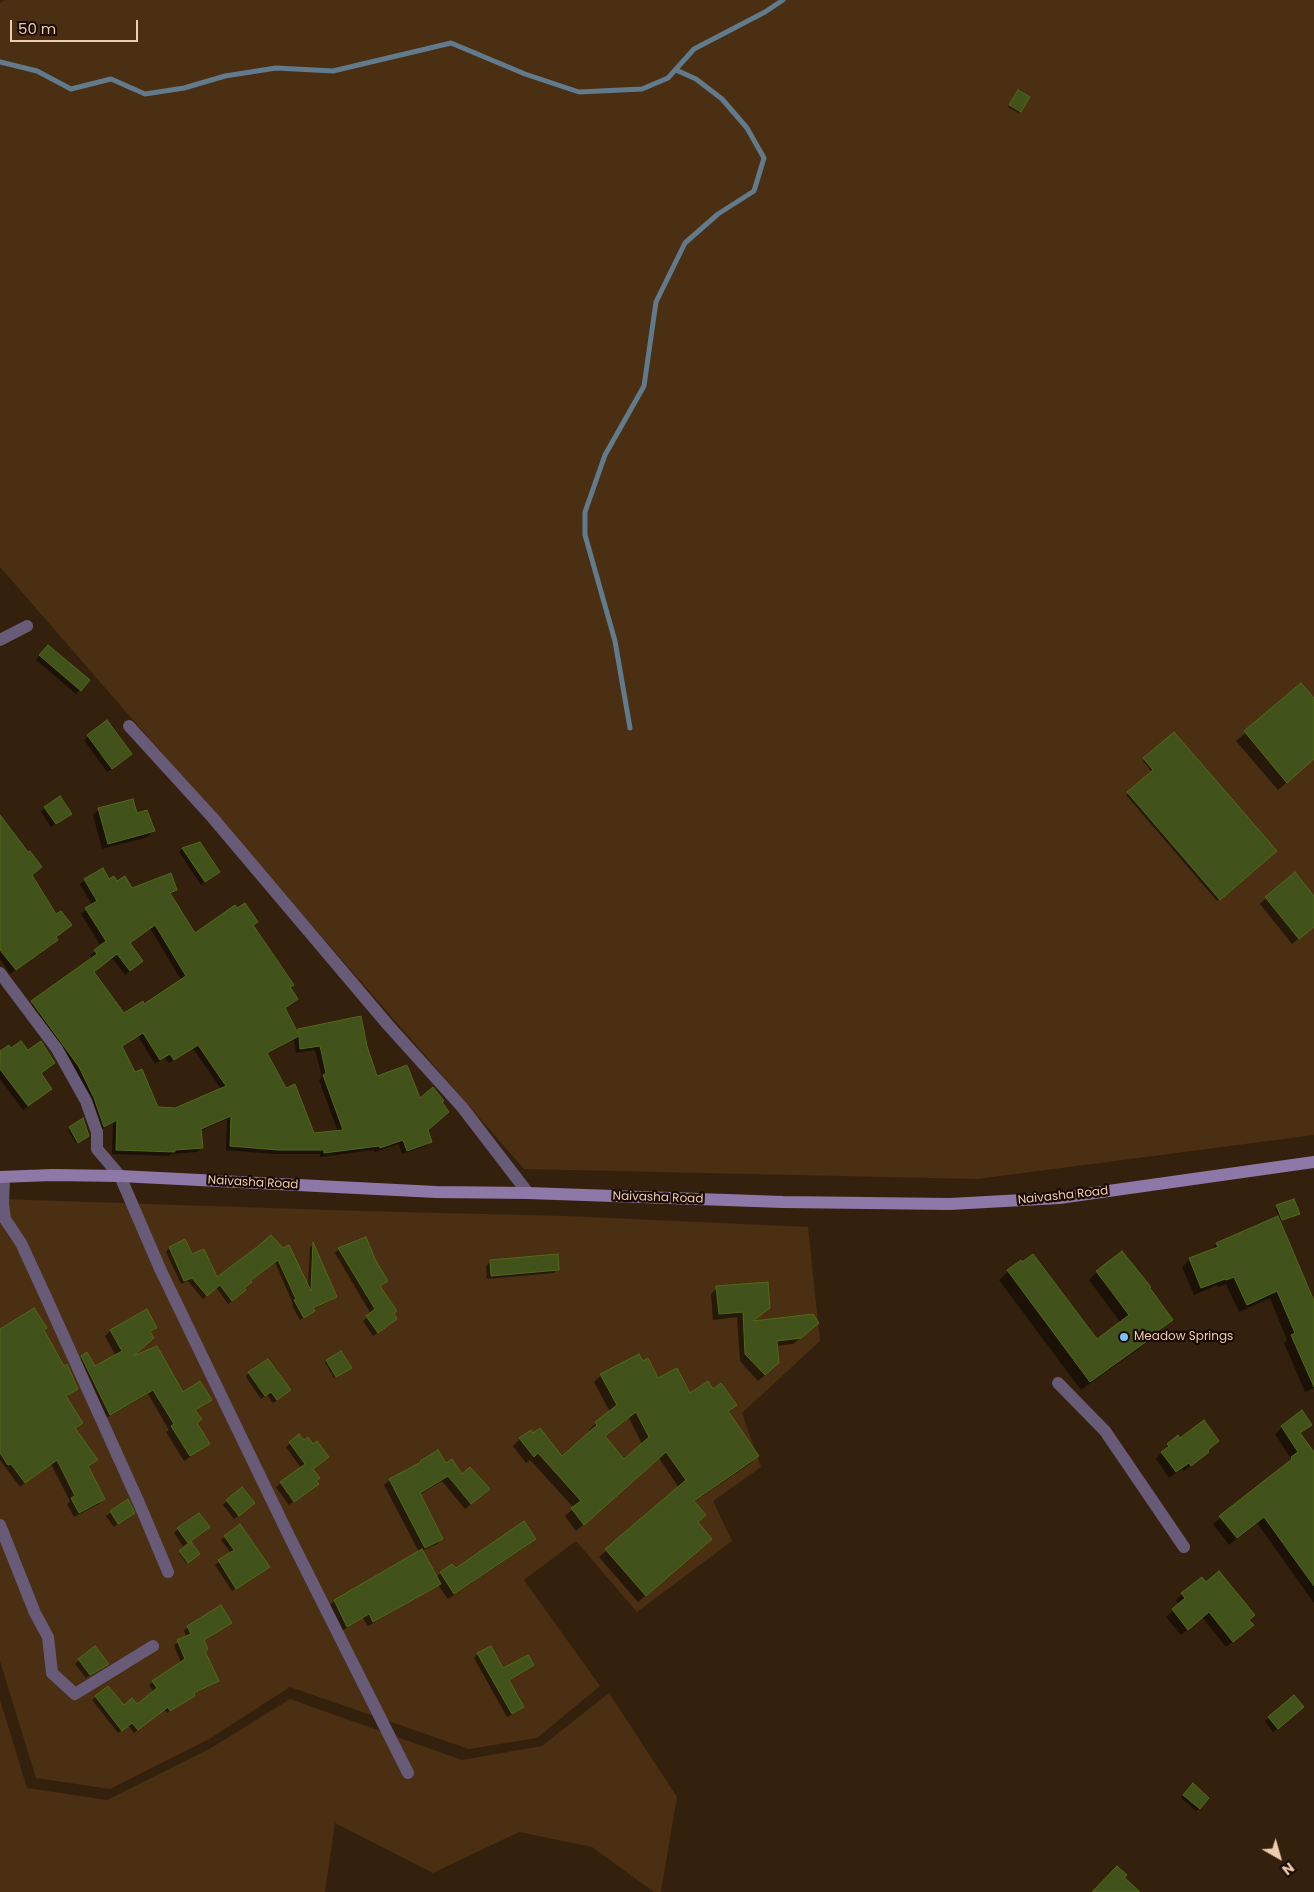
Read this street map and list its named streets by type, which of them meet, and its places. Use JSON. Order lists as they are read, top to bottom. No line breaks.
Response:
{"streets":{"main road":["Naivasha Road"]},"places":["Meadow Springs"],"scale_bar":"50 m","north":"bottom right"}
